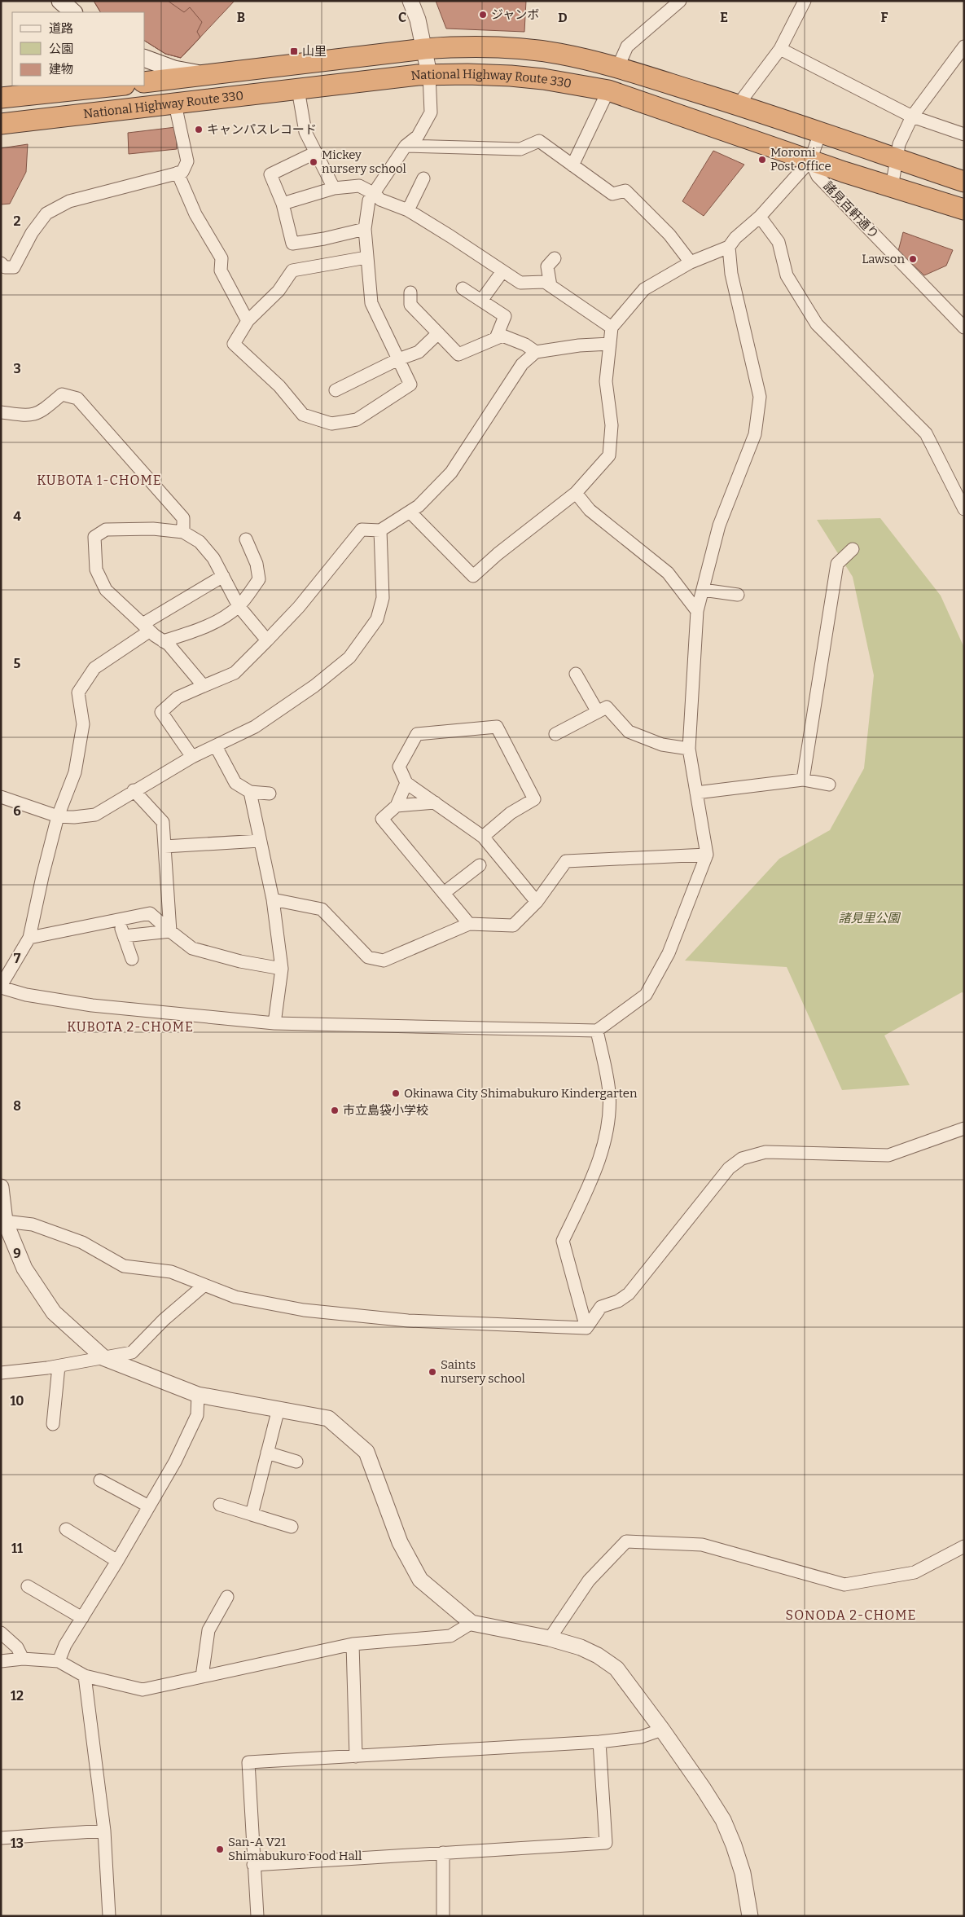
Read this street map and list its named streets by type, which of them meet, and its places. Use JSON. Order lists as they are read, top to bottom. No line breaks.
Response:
{"streets":{"highway":["National Highway Route 330"],"street":["諸見百軒通り"]},"crossings":[["National Highway Route 330","諸見百軒通り"]],"districts":["KUBOTA 1-CHOME","KUBOTA 2-CHOME","SONODA 2-CHOME"],"parks":["諸見里公園"],"places":{"other":["ジャンボ","キャンパスレコード","Moromi Post Office","Mickey nursery school","Lawson","Okinawa City Shimabukuro Kindergarten","市立島袋小学校","Saints nursery school","San-A V21 Shimabukuro Food Hall"],"transit":["山里"]},"legend":["道路","公園","建物"],"grid":{"columns":["B","C","D","E","F"],"rows":["2","3","4","5","6","7","8","9","10","11","12","13"]}}
